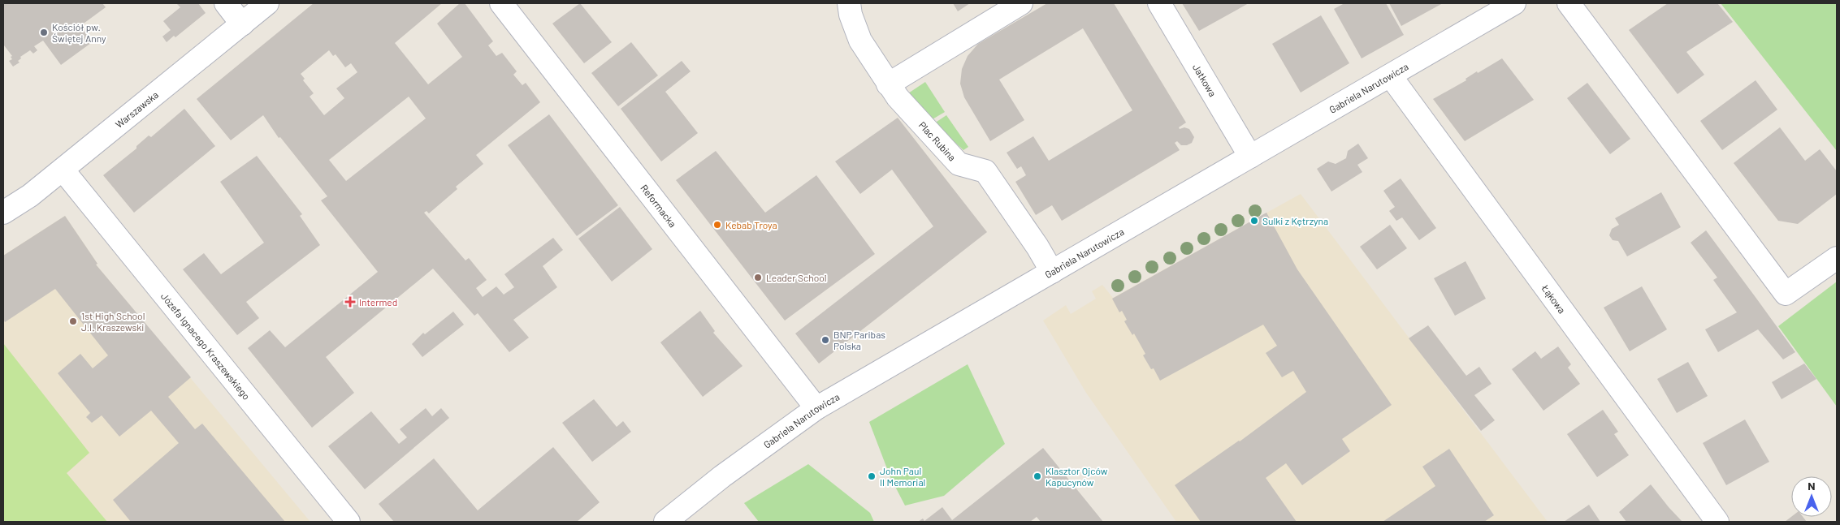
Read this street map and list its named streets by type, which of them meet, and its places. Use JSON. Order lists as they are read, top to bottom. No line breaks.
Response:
{"streets":{"street":["Jatkowa","Gabriela Narutowicza","Warszawska","Plac Rubina","Reformacka","Łąkowa","Józefa Ignacego Kraszewskiego"]},"crossings":[["Jatkowa","Gabriela Narutowicza"],["Gabriela Narutowicza","Plac Rubina"],["Gabriela Narutowicza","Reformacka"],["Gabriela Narutowicza","Łąkowa"],["Warszawska","Józefa Ignacego Kraszewskiego"]],"places":{"other":["Kościół pw. Świętej Anny","Sulki z Kętrzyna","Kebab Troya","Leader School","1st High School J.I. Kraszewski","BNP Paribas Polska","John Paul II Memorial","Klasztor Ojców Kapucynów"],"health":["Intermed"]},"north":"top"}
